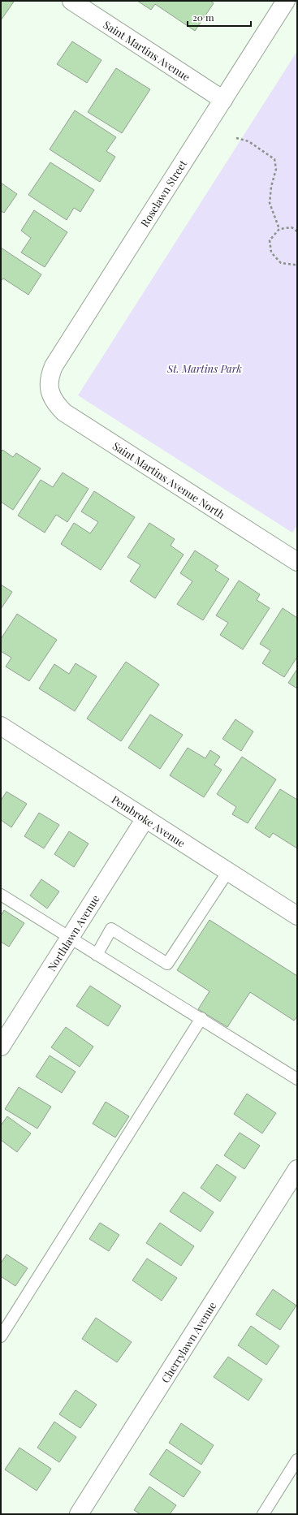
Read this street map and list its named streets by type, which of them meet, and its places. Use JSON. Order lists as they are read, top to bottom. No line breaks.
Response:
{"streets":{"street":["Saint Martins Avenue","Roselawn Street","Saint Martins Avenue North","Pembroke Avenue","Northlawn Avenue","Cherrylawn Avenue"]},"crossings":[["Saint Martins Avenue","Roselawn Street"],["Roselawn Street","Saint Martins Avenue North"],["Pembroke Avenue","Northlawn Avenue"]],"parks":["St. Martins Park"],"scale_bar":"20 m"}
